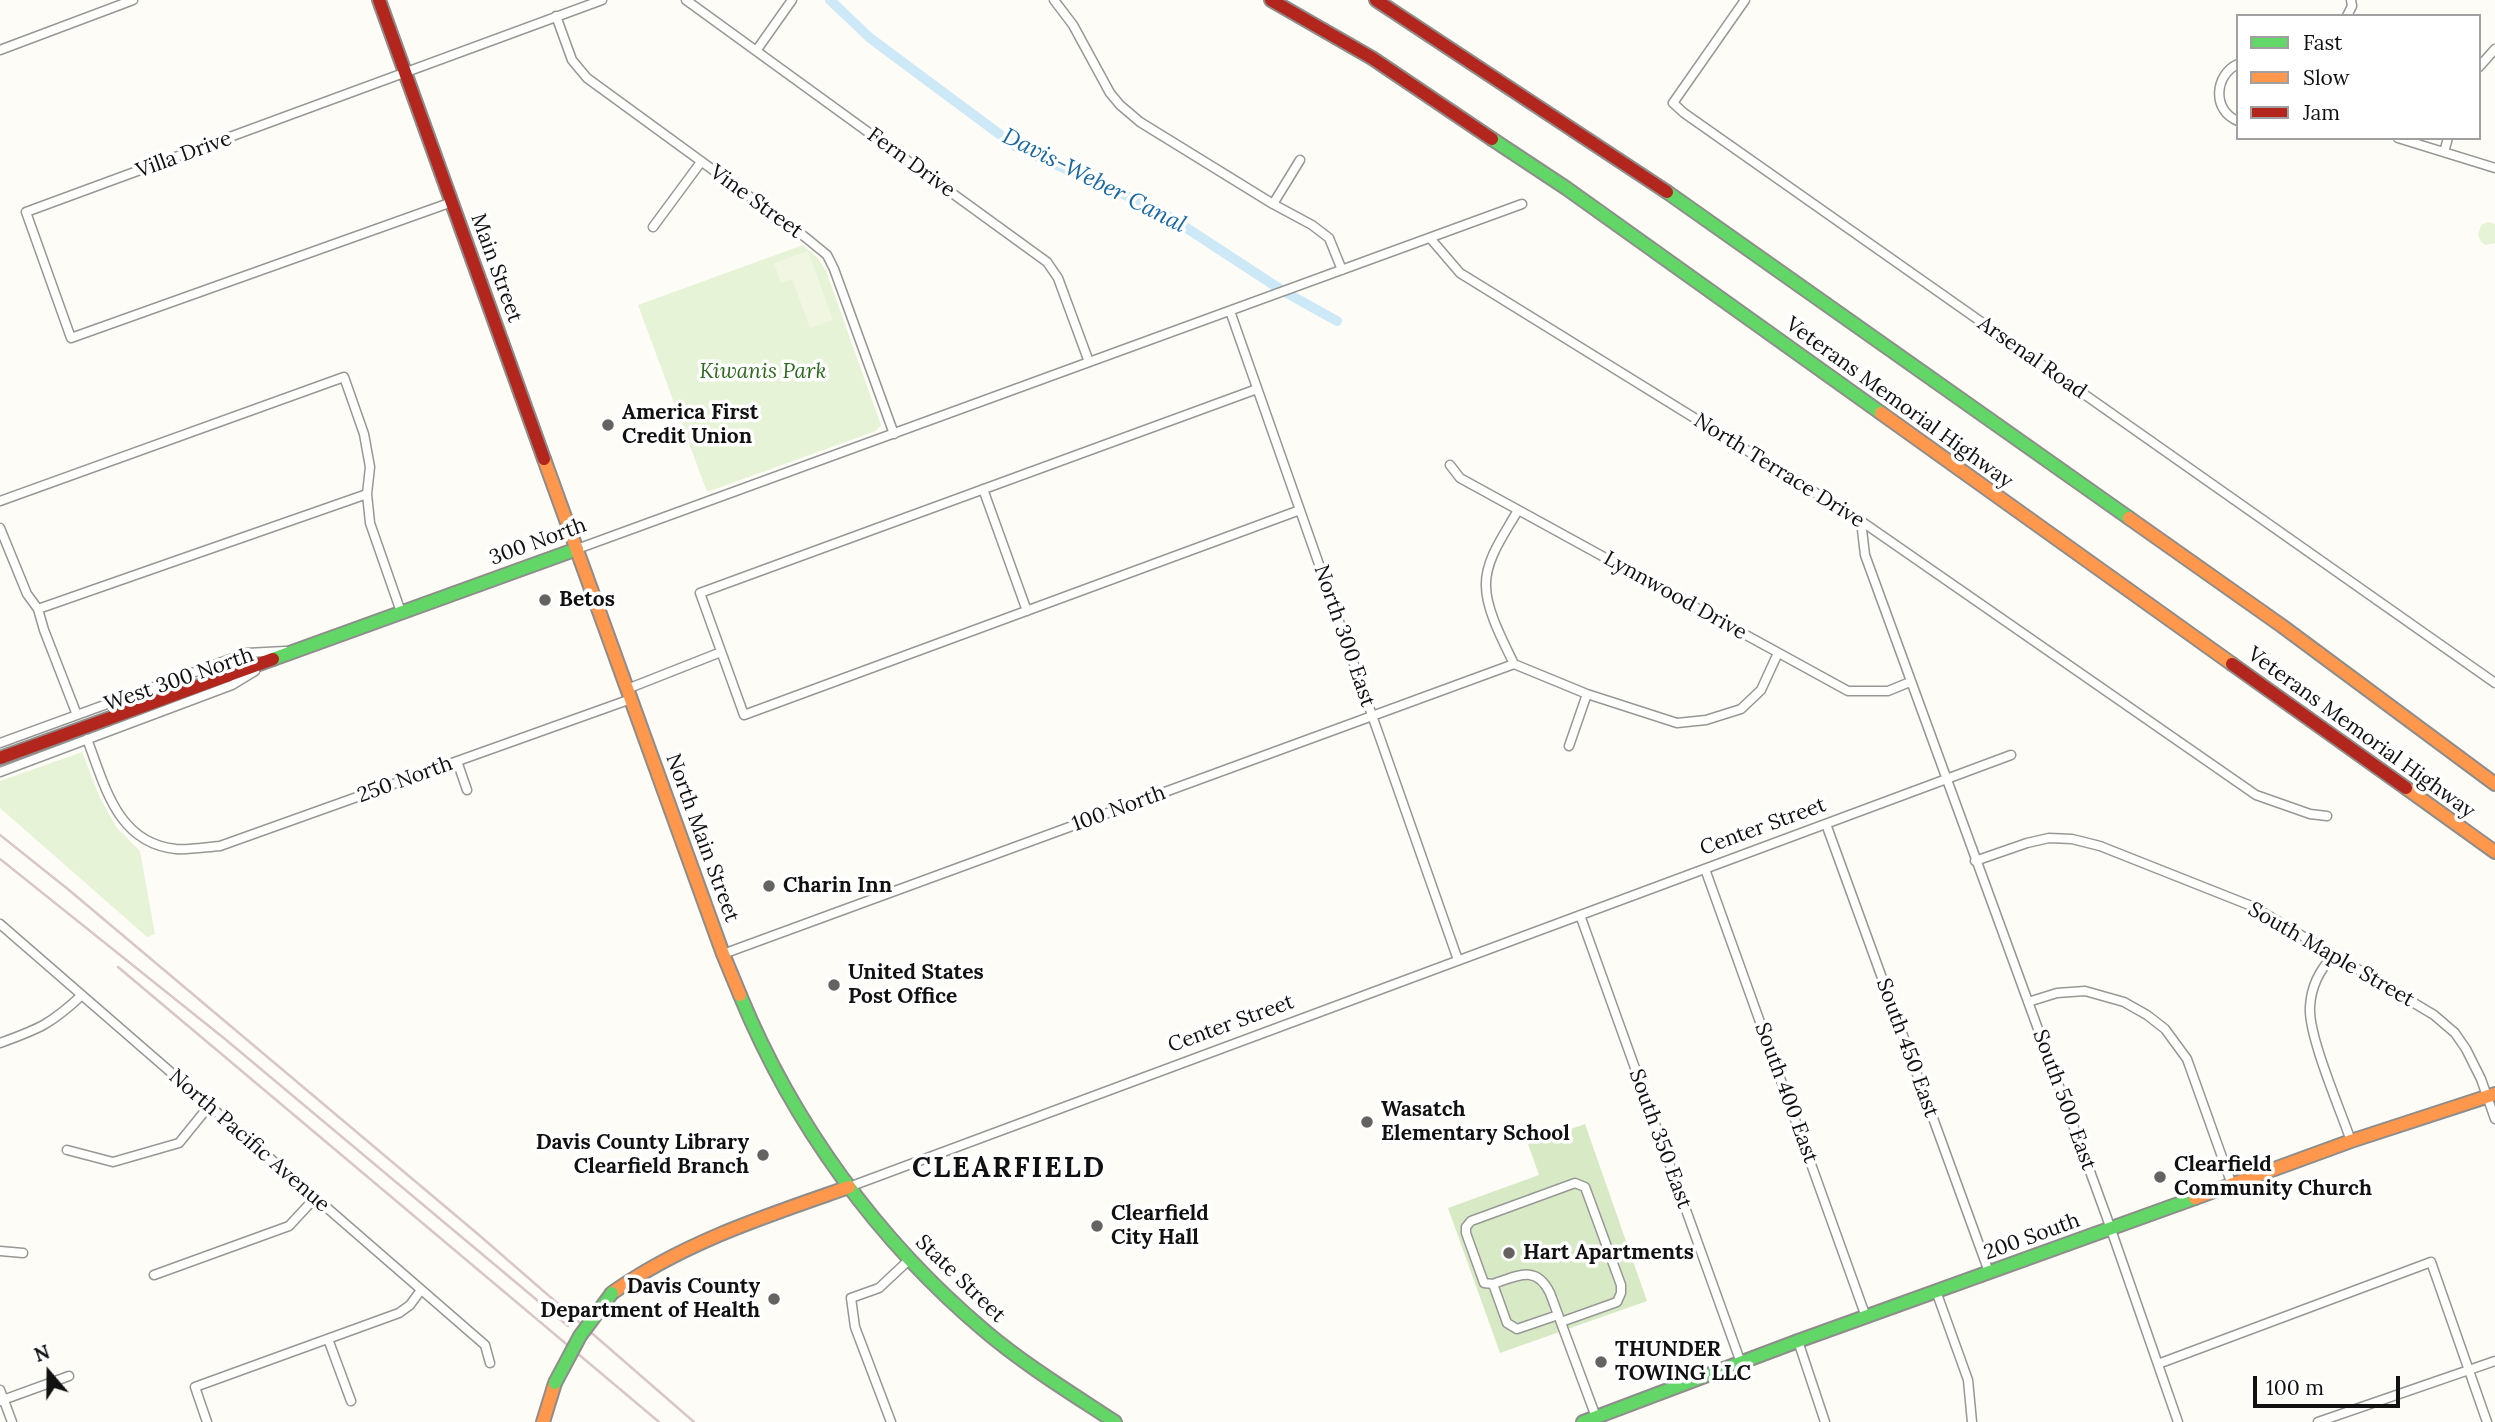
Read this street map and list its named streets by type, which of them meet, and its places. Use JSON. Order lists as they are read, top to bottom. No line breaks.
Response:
{"streets":{"main road":["Main Street","Veterans Memorial Highway","300 North","Center Street","North Main Street","200 South","State Street"],"street":["Villa Drive","Fern Drive","Vine Street","Arsenal Road","North Terrace Drive","Lynnwood Drive","North 300 East","West 300 North","250 North","100 North","South Maple Street","South 450 East","South 400 East","South 500 East","South 350 East","North Pacific Avenue"]},"crossings":[["Villa Drive","Main Street"],["Fern Drive","300 North"],["Vine Street","300 North"],["Main Street","300 North"],["Main Street","North Main Street"],["North Terrace Drive","300 North"],["North Terrace Drive","South 500 East"],["300 North","North 300 East"],["300 North","West 300 North"],["300 North","North Main Street"],["Lynnwood Drive","South 500 East"],["North 300 East","100 North"],["North 300 East","Center Street"],["West 300 North","250 North"],["250 North","North Main Street"],["100 North","North Main Street"],["Center Street","South 450 East"],["Center Street","South 400 East"],["Center Street","South 500 East"],["Center Street","South 350 East"],["Center Street","State Street"],["North Main Street","State Street"],["South Maple Street","South 500 East"],["South Maple Street","200 South"],["South 450 East","200 South"],["South 400 East","200 South"],["South 500 East","200 South"],["South 350 East","200 South"]],"districts":["CLEARFIELD"],"water":["Davis-Weber Canal"],"parks":["Kiwanis Park"],"places":["America First Credit Union","Betos","Charin Inn","United States Post Office","Wasatch Elementary School","Davis County Library Clearfield Branch","Clearfield Community Church","Clearfield City Hall","Hart Apartments","Davis County Department of Health","THUNDER TOWING LLC"],"legend":["Fast","Slow","Jam"],"scale_bar":"100 m","north":"top"}
